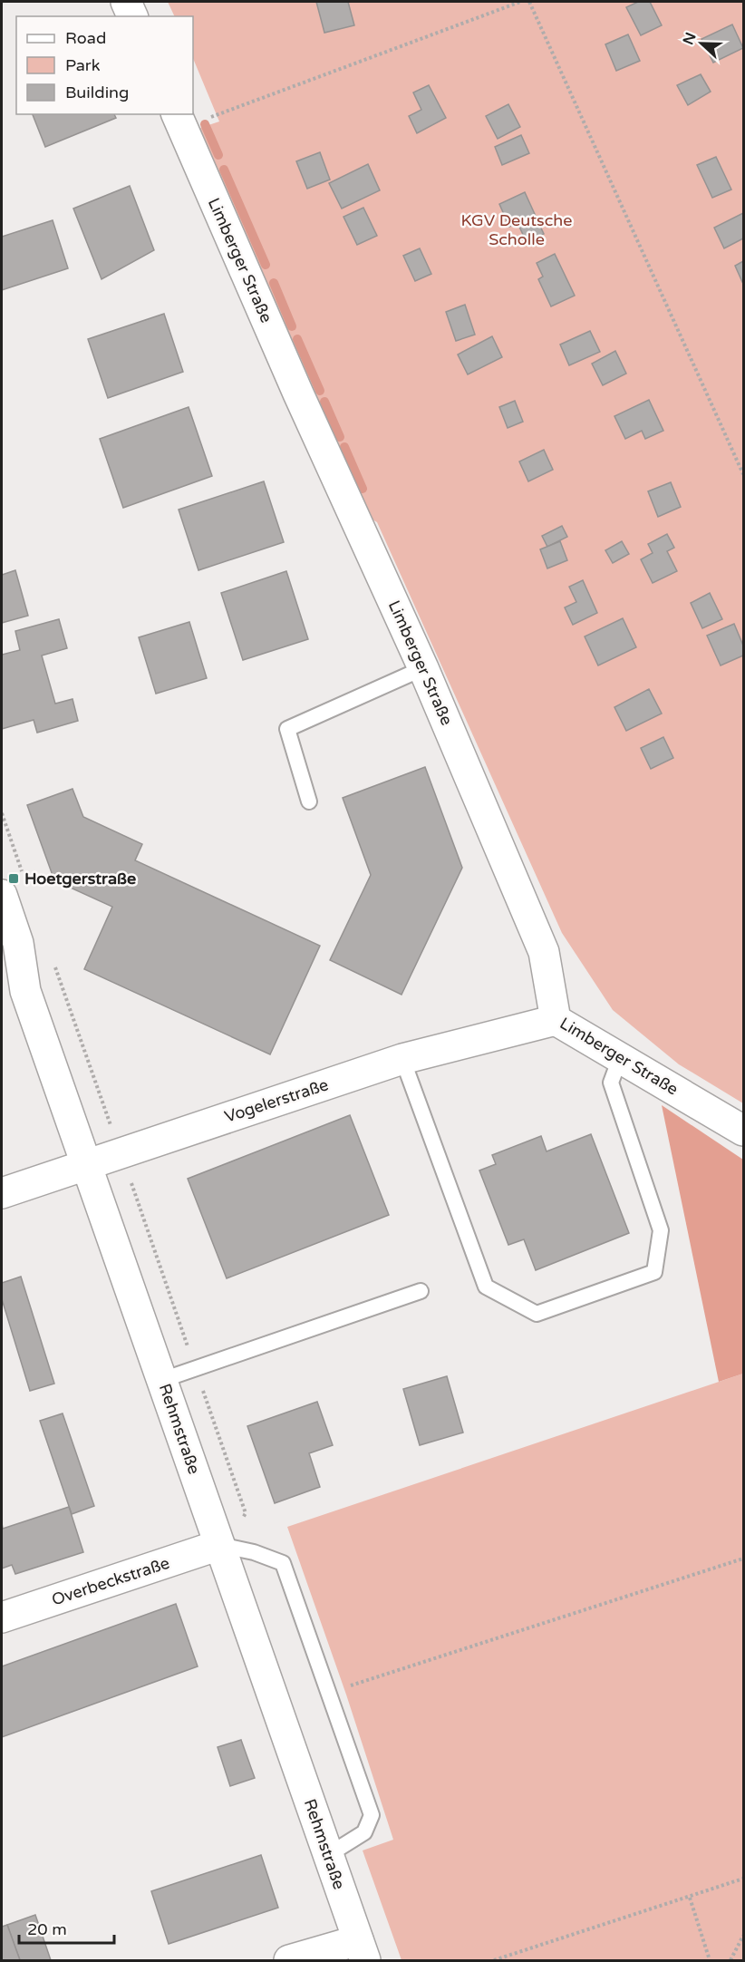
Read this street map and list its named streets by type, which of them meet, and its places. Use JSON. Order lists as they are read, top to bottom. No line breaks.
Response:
{"streets":{"street":["Limberger Straße","Vogelerstraße","Rehmstraße","Overbeckstraße"]},"crossings":[["Limberger Straße","Vogelerstraße"],["Vogelerstraße","Rehmstraße"],["Rehmstraße","Overbeckstraße"]],"parks":["KGV Deutsche Scholle"],"places":{"transit":["Hoetgerstraße"]},"legend":["Road","Park","Building"],"scale_bar":"20 m","north":"left"}
